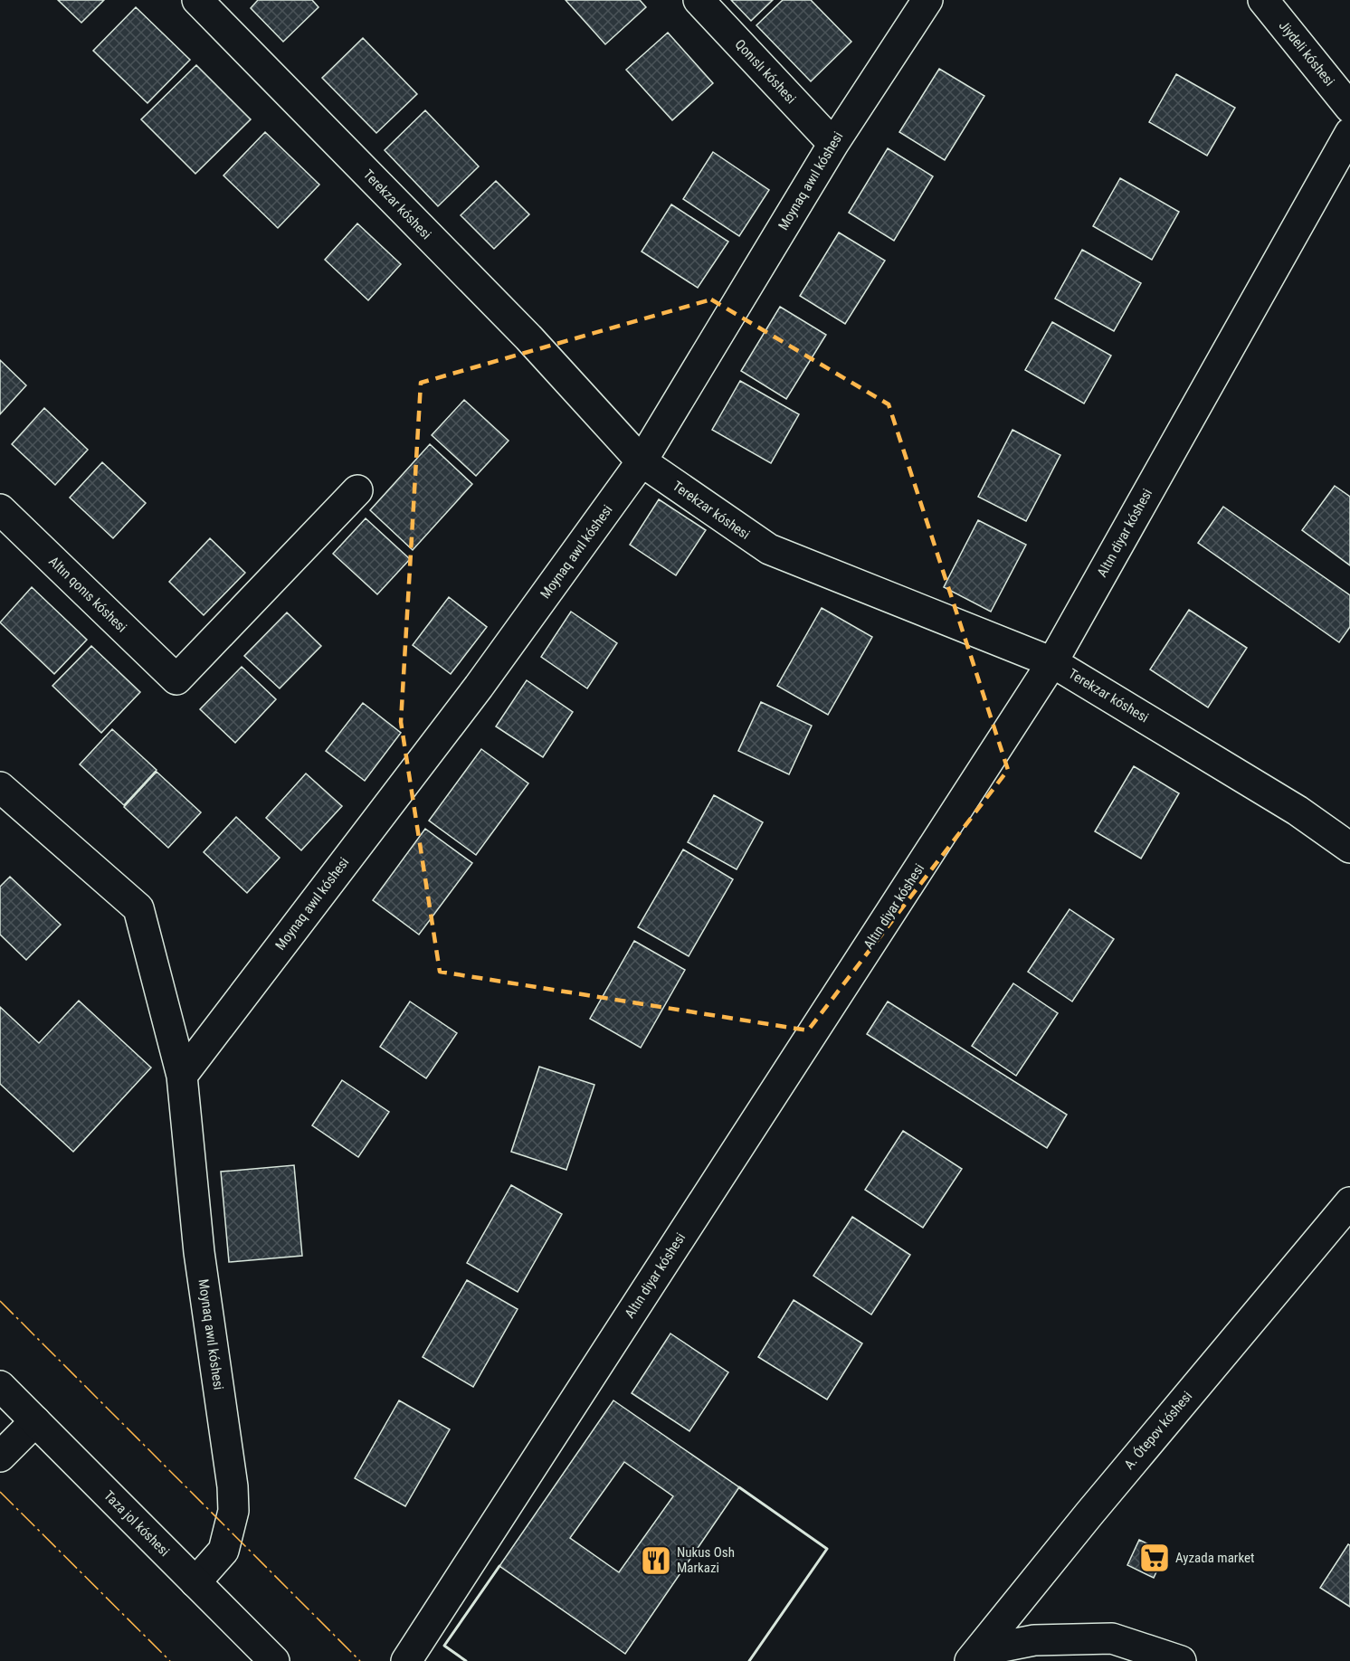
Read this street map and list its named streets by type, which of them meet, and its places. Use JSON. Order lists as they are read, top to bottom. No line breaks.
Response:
{"streets":{"street":["Jiydeli kóshesi","Qonıslı kóshesi","Moynaq awıl kóshesi","Terekzar kóshesi","Altın diyar kóshesi","Altın qonıs kóshesi","A. Ótepov kóshesi","Taza jol kóshesi"]},"crossings":[["Qonıslı kóshesi","Moynaq awıl kóshesi"],["Moynaq awıl kóshesi","Terekzar kóshesi"],["Moynaq awıl kóshesi","Taza jol kóshesi"],["Terekzar kóshesi","Altın diyar kóshesi"]],"places":{"supermarket":["Ayzada market"],"restaurant":["Nukus Osh Markazi"]}}
